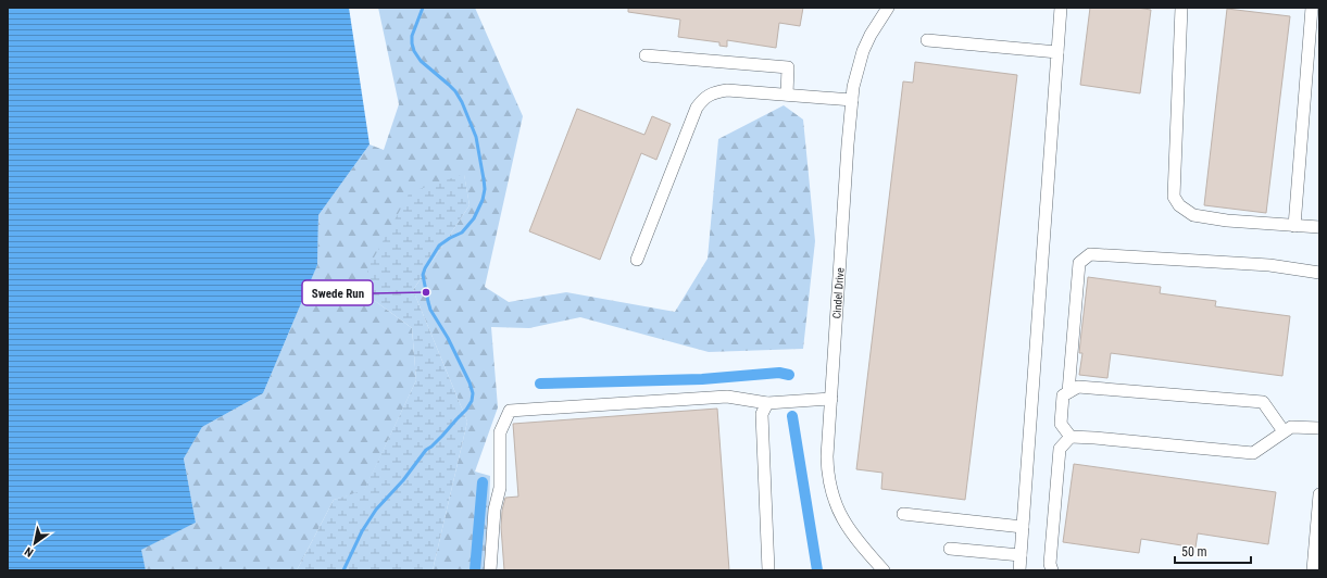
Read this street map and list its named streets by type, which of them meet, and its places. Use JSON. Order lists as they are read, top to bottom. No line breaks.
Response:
{"streets":{"street":["Cindel Drive"]},"places":["Swede Run"],"scale_bar":"50 m","north":"bottom left"}
